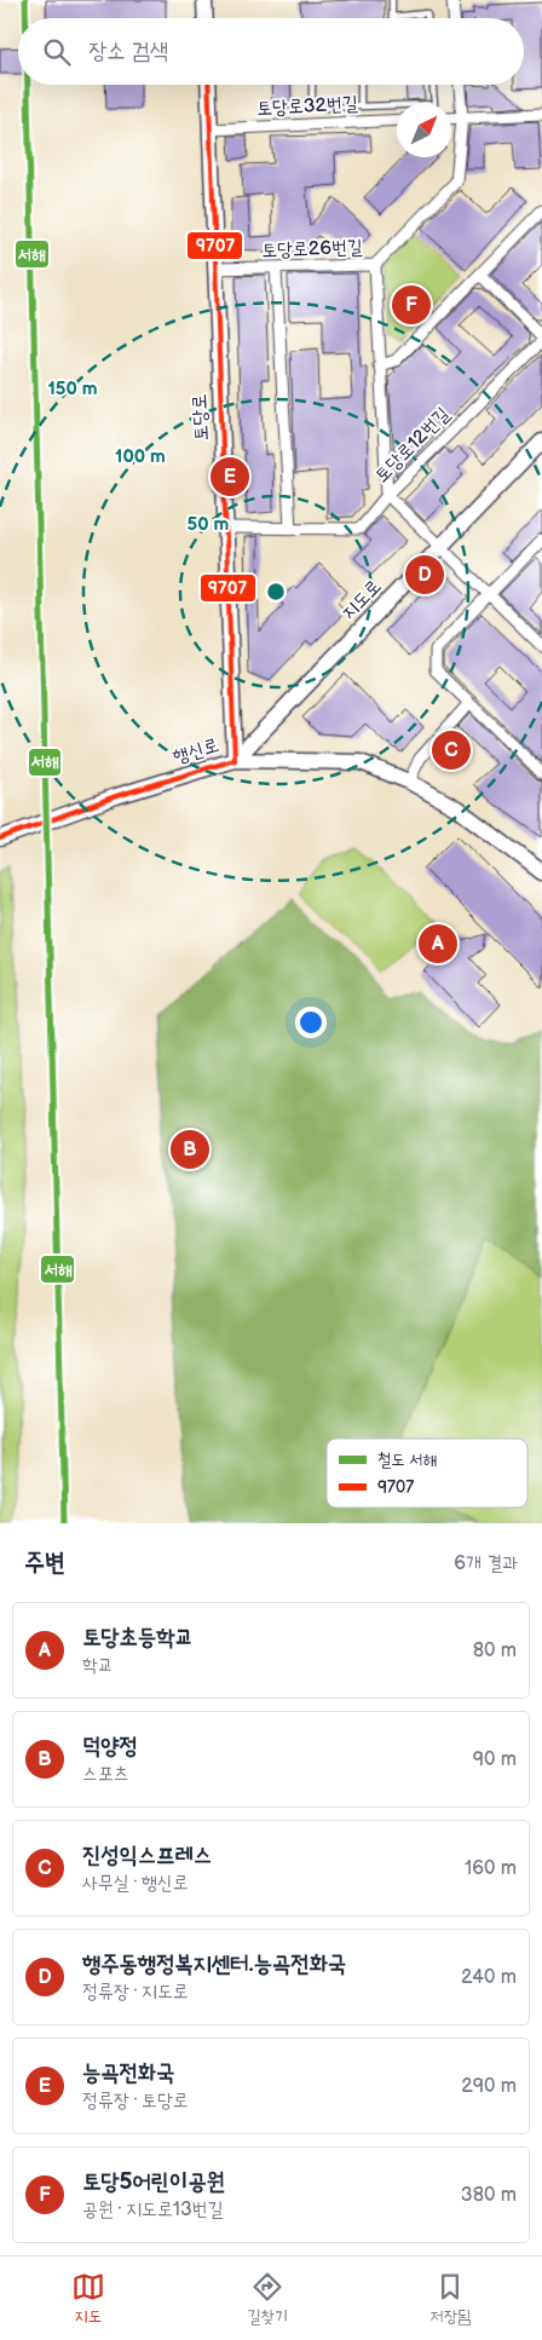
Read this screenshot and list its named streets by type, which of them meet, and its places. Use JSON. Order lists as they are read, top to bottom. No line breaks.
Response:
{"streets":{"main road":["토당로","지도로","행신로"],"street":["토당로32번길","토당로26번길","토당로12번길"]},"crossings":[["토당로32번길","토당로"],["토당로26번길","토당로"],["토당로","토당로12번길"],["토당로","지도로"],["토당로","행신로"],["지도로","행신로"]],"lines":["rail line 서해","transit line 9707"],"legend":["철도 서해","9707"],"north":"top right","page":{"search":"장소 검색","pins":["F","E","D","C","A","B"],"heading":["주변","6개 결과"],"list":[{"mark":"A","name":"토당초등학교","note":"학교","value":"80 m"},{"mark":"B","name":"덕양정","note":"스포츠","value":"90 m"},{"mark":"C","name":"진성익스프레스","note":"사무실 · 행신로","value":"160 m"},{"mark":"D","name":"행주동행정복지센터.능곡전화국","note":"정류장 · 지도로","value":"240 m"},{"mark":"E","name":"능곡전화국","note":"정류장 · 토당로","value":"290 m"},{"mark":"F","name":"토당5어린이공원","note":"공원 · 지도로13번길","value":"380 m"}],"nav":["지도","길찾기","저장됨"]},"rings":["150 m","100 m","50 m"]}
